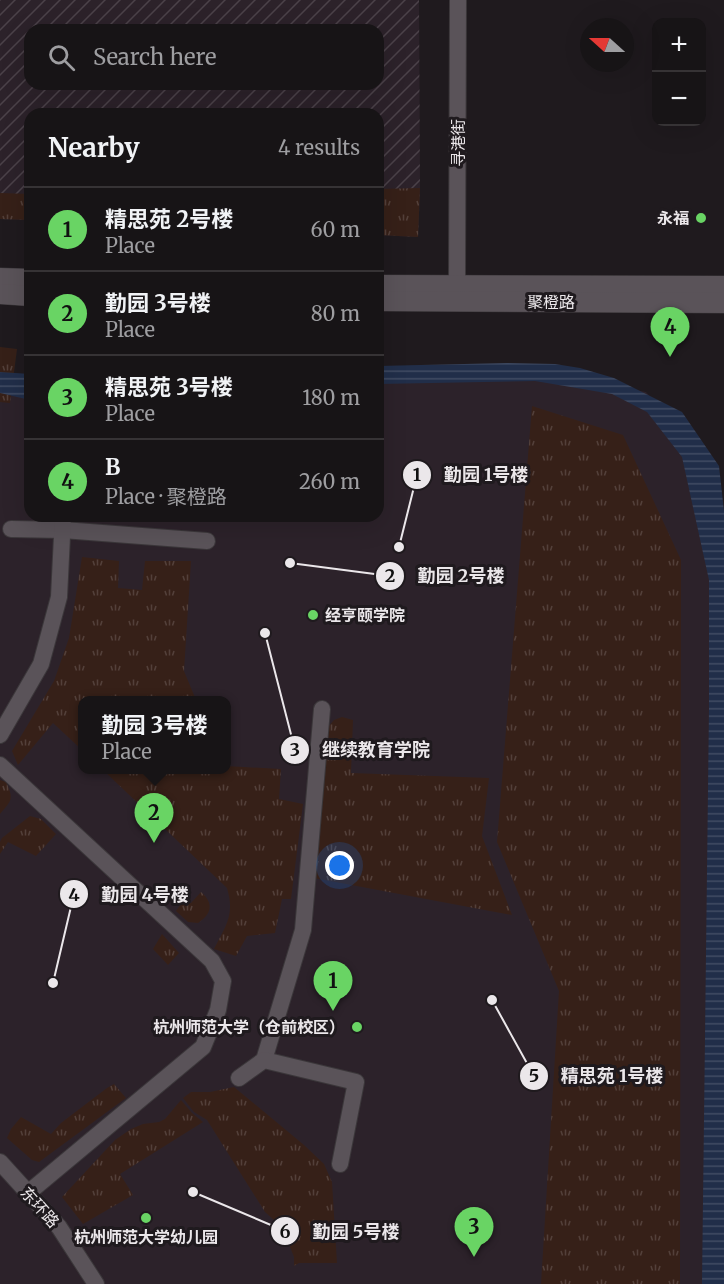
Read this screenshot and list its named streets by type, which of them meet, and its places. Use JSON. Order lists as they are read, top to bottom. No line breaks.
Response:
{"streets":{"street":["寻港街","聚橙路","东环路"]},"crossings":[["寻港街","聚橙路"]],"places":["永福","勤园 1号楼","勤园 2号楼","经亨颐学院","继续教育学院","勤园 4号楼","精思苑 1号楼","杭州师范大学（仓前校区）","勤园 5号楼","杭州师范大学幼儿园"],"north":"left","page":{"map_buttons":["+","−"],"search":"Search here","heading":["Nearby","4 results"],"list":[{"mark":"1","name":"精思苑 2号楼","note":"Place","value":"60 m"},{"mark":"2","name":"勤园 3号楼","note":"Place","value":"80 m"},{"mark":"3","name":"精思苑 3号楼","note":"Place","value":"180 m"},{"mark":"4","name":"B","note":"Place · 聚橙路","value":"260 m"}],"pins":["4","2","1","3"],"popup":["勤园 3号楼","Place"]}}
